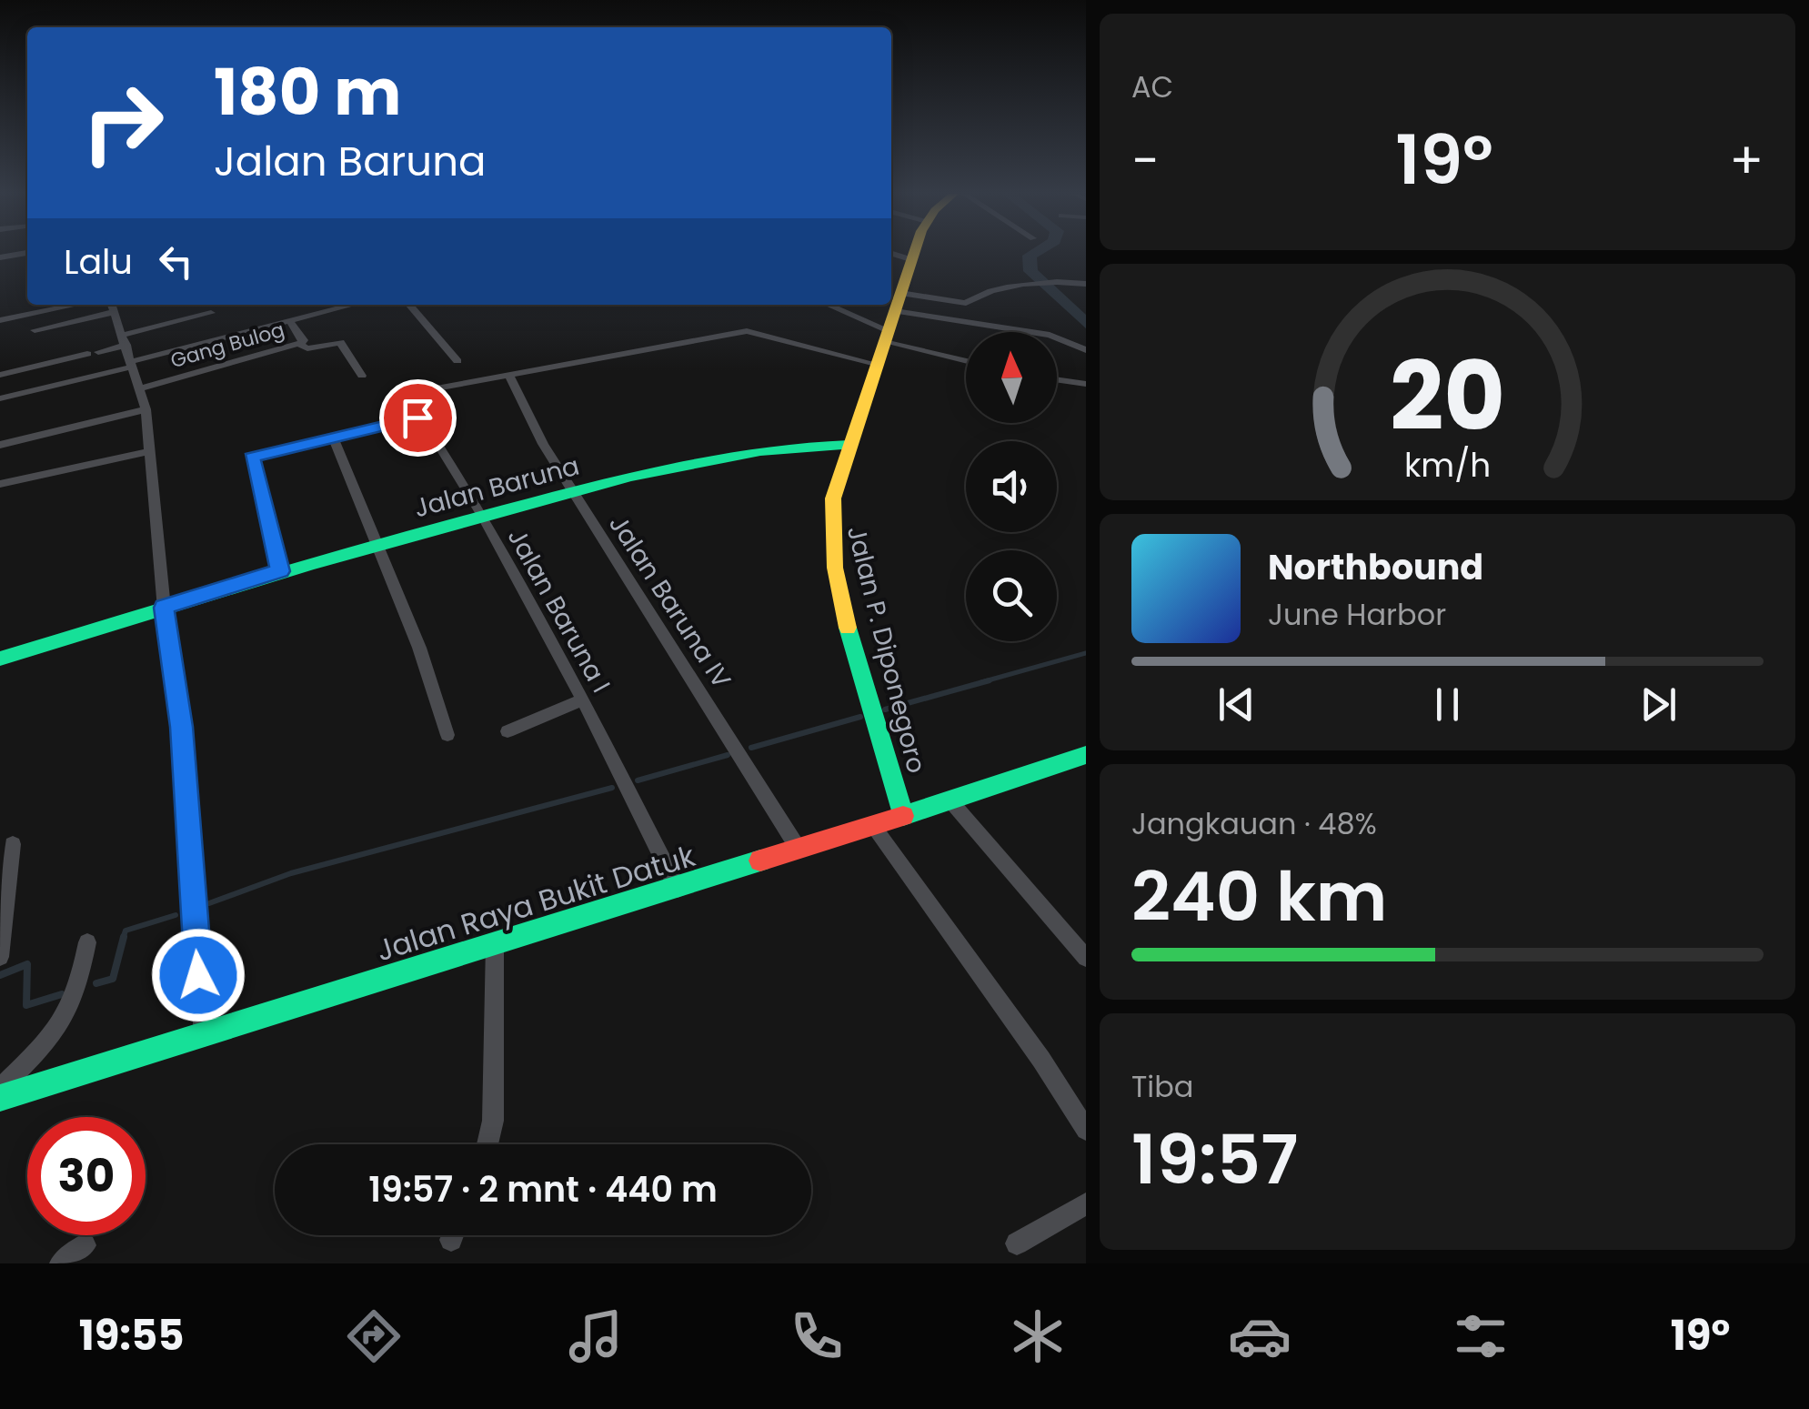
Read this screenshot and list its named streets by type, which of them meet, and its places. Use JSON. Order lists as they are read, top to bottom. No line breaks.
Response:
{"streets":{"street":["Gang Bulog","Jalan Baruna","Jalan Baruna IV","Jalan Baruna I","Jalan P. Diponegoro","Jalan Raya Bukit Datuk"]},"crossings":[["Jalan Baruna","Jalan Baruna IV"],["Jalan Baruna","Jalan Baruna I"],["Jalan Baruna","Jalan P. Diponegoro"],["Jalan Baruna IV","Jalan Raya Bukit Datuk"],["Jalan Baruna I","Jalan Raya Bukit Datuk"],["Jalan P. Diponegoro","Jalan Raya Bukit Datuk"]],"north":"top","page":{"tile":["AC",["Jangkauan · 48%","240 km"],["Tiba","19:57"]],"turn":["180 m","Jalan Baruna"],"heat":["−","19°","+"],"then":"Lalu","song":["Northbound","June Harbor"],"limit":"30","trip":"19:57 · 2 mnt · 440 m","tabs":["19:55","19°"],"gauge":["20","km/h"]}}
